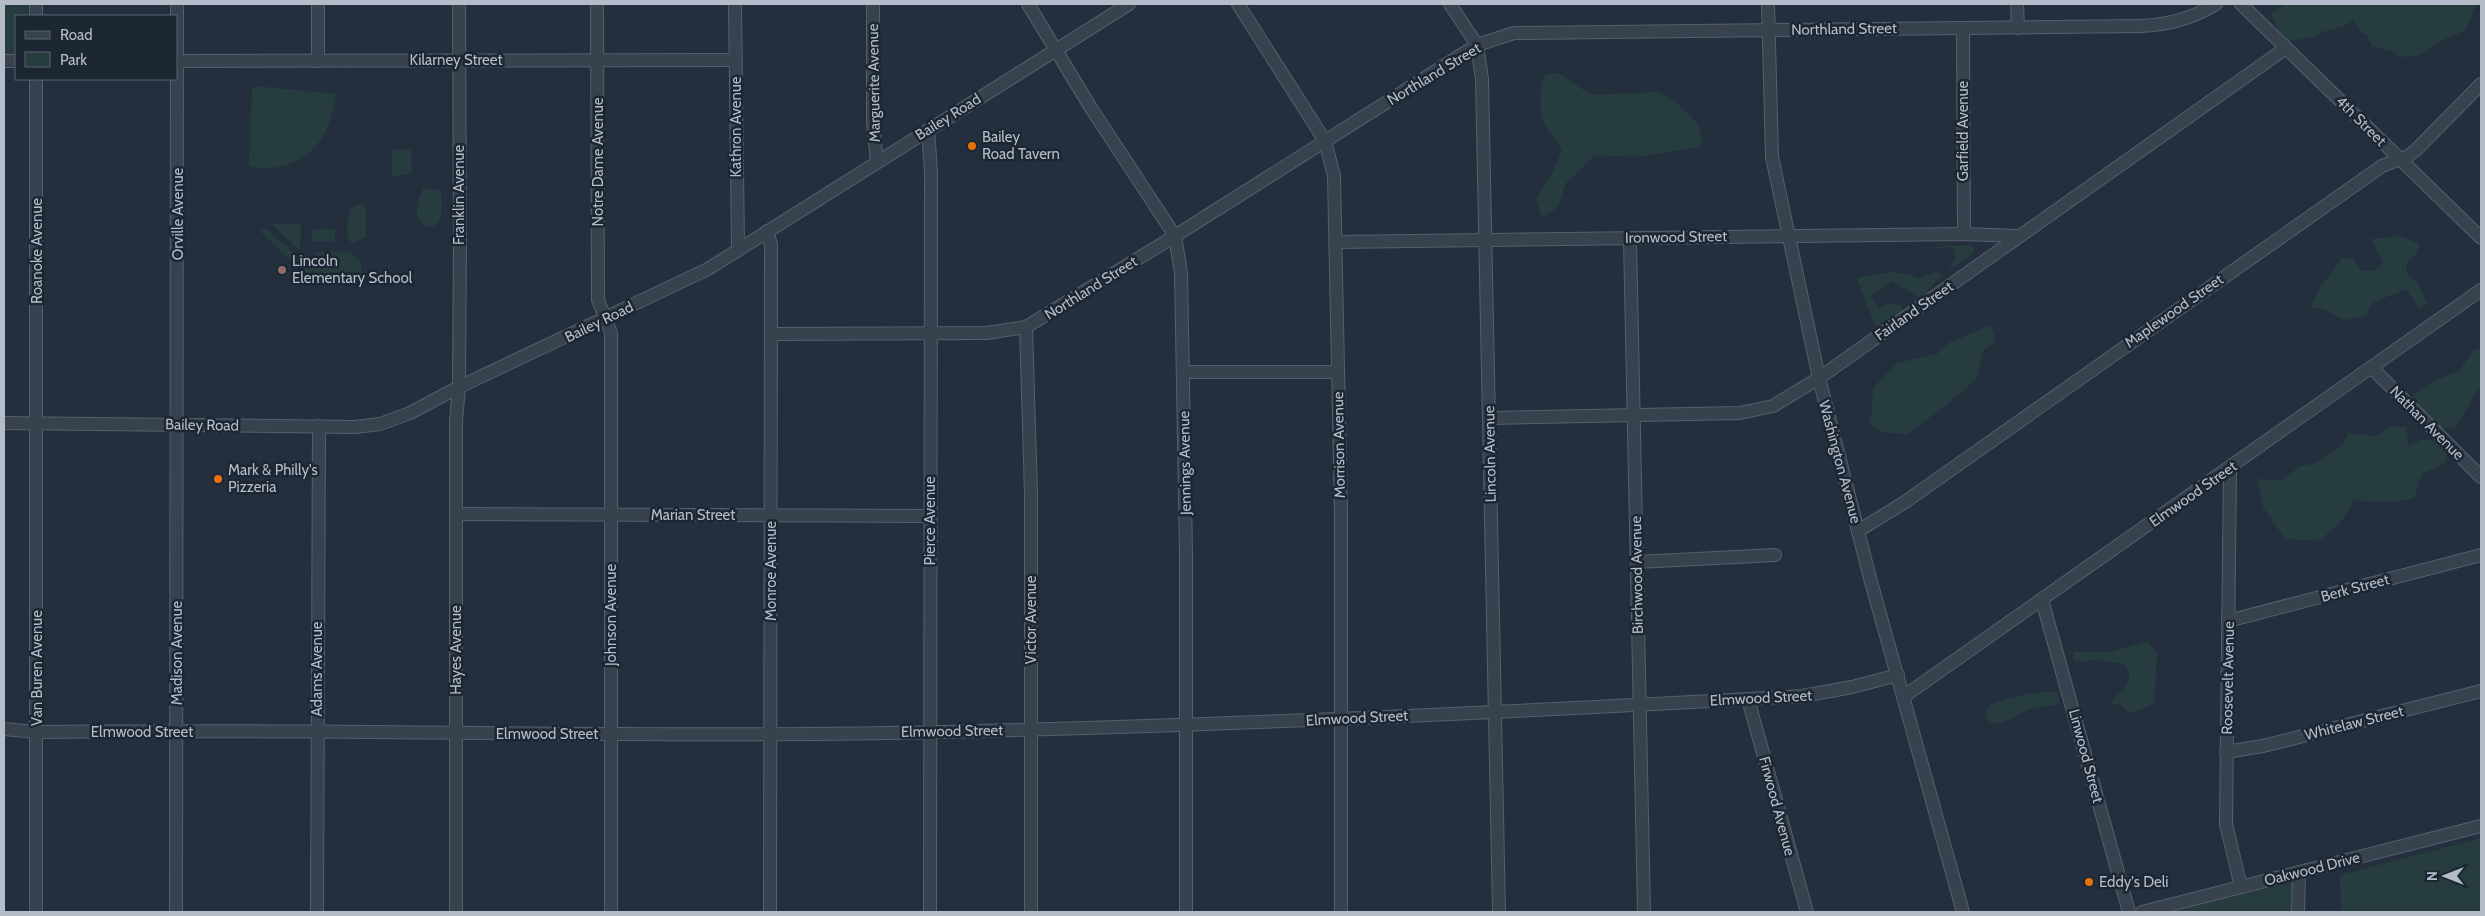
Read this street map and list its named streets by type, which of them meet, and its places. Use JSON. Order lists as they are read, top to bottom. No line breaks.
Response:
{"streets":{"street":["Northland Street","Kilarney Street","Marguerite Avenue","Bailey Road","4th Street","Kathron Avenue","Garfield Avenue","Notre Dame Avenue","Franklin Avenue","Orville Avenue","Ironwood Street","Roanoke Avenue","Fairland Street","Maplewood Street","Nathan Avenue","Morrison Avenue","Lincoln Avenue","Washington Avenue","Jennings Avenue","Elmwood Street","Marian Street","Pierce Avenue","Monroe Avenue","Birchwood Avenue","Berk Street","Johnson Avenue","Victor Avenue","Hayes Avenue","Madison Avenue","Van Buren Avenue","Adams Avenue","Roosevelt Avenue","Whitelaw Street","Linwood Street","Firwood Avenue","Oakwood Drive"]},"crossings":[["Northland Street","Garfield Avenue"],["Northland Street","Morrison Avenue"],["Northland Street","Lincoln Avenue"],["Northland Street","Washington Avenue"],["Northland Street","Jennings Avenue"],["Northland Street","Pierce Avenue"],["Northland Street","Monroe Avenue"],["Northland Street","Victor Avenue"],["Kilarney Street","Kathron Avenue"],["Kilarney Street","Notre Dame Avenue"],["Kilarney Street","Franklin Avenue"],["Marguerite Avenue","Bailey Road"],["Bailey Road","Kathron Avenue"],["Bailey Road","Notre Dame Avenue"],["Bailey Road","Franklin Avenue"],["Bailey Road","Orville Avenue"],["Bailey Road","Roanoke Avenue"],["Bailey Road","Jennings Avenue"],["Bailey Road","Pierce Avenue"],["Bailey Road","Monroe Avenue"],["Bailey Road","Johnson Avenue"],["Bailey Road","Hayes Avenue"],["Bailey Road","Madison Avenue"],["Bailey Road","Van Buren Avenue"],["Bailey Road","Adams Avenue"],["4th Street","Fairland Street"],["4th Street","Maplewood Street"],["Garfield Avenue","Ironwood Street"],["Notre Dame Avenue","Johnson Avenue"],["Franklin Avenue","Hayes Avenue"],["Orville Avenue","Madison Avenue"],["Ironwood Street","Fairland Street"],["Ironwood Street","Morrison Avenue"],["Ironwood Street","Lincoln Avenue"],["Ironwood Street","Washington Avenue"],["Ironwood Street","Birchwood Avenue"],["Roanoke Avenue","Van Buren Avenue"],["Fairland Street","Lincoln Avenue"],["Fairland Street","Washington Avenue"],["Fairland Street","Birchwood Avenue"],["Maplewood Street","Washington Avenue"],["Nathan Avenue","Elmwood Street"],["Morrison Avenue","Elmwood Street"],["Lincoln Avenue","Elmwood Street"],["Washington Avenue","Elmwood Street"],["Jennings Avenue","Elmwood Street"],["Elmwood Street","Pierce Avenue"],["Elmwood Street","Monroe Avenue"],["Elmwood Street","Birchwood Avenue"],["Elmwood Street","Johnson Avenue"],["Elmwood Street","Victor Avenue"],["Elmwood Street","Hayes Avenue"],["Elmwood Street","Madison Avenue"],["Elmwood Street","Van Buren Avenue"],["Elmwood Street","Adams Avenue"],["Elmwood Street","Roosevelt Avenue"],["Elmwood Street","Linwood Street"],["Elmwood Street","Firwood Avenue"],["Marian Street","Pierce Avenue"],["Marian Street","Monroe Avenue"],["Marian Street","Johnson Avenue"],["Marian Street","Hayes Avenue"],["Berk Street","Roosevelt Avenue"],["Roosevelt Avenue","Whitelaw Street"],["Roosevelt Avenue","Oakwood Drive"]],"places":["Bailey Road Tavern","Lincoln Elementary School","Mark & Philly's Pizzeria","Eddy's Deli"],"legend":["Road","Park"],"north":"left"}
